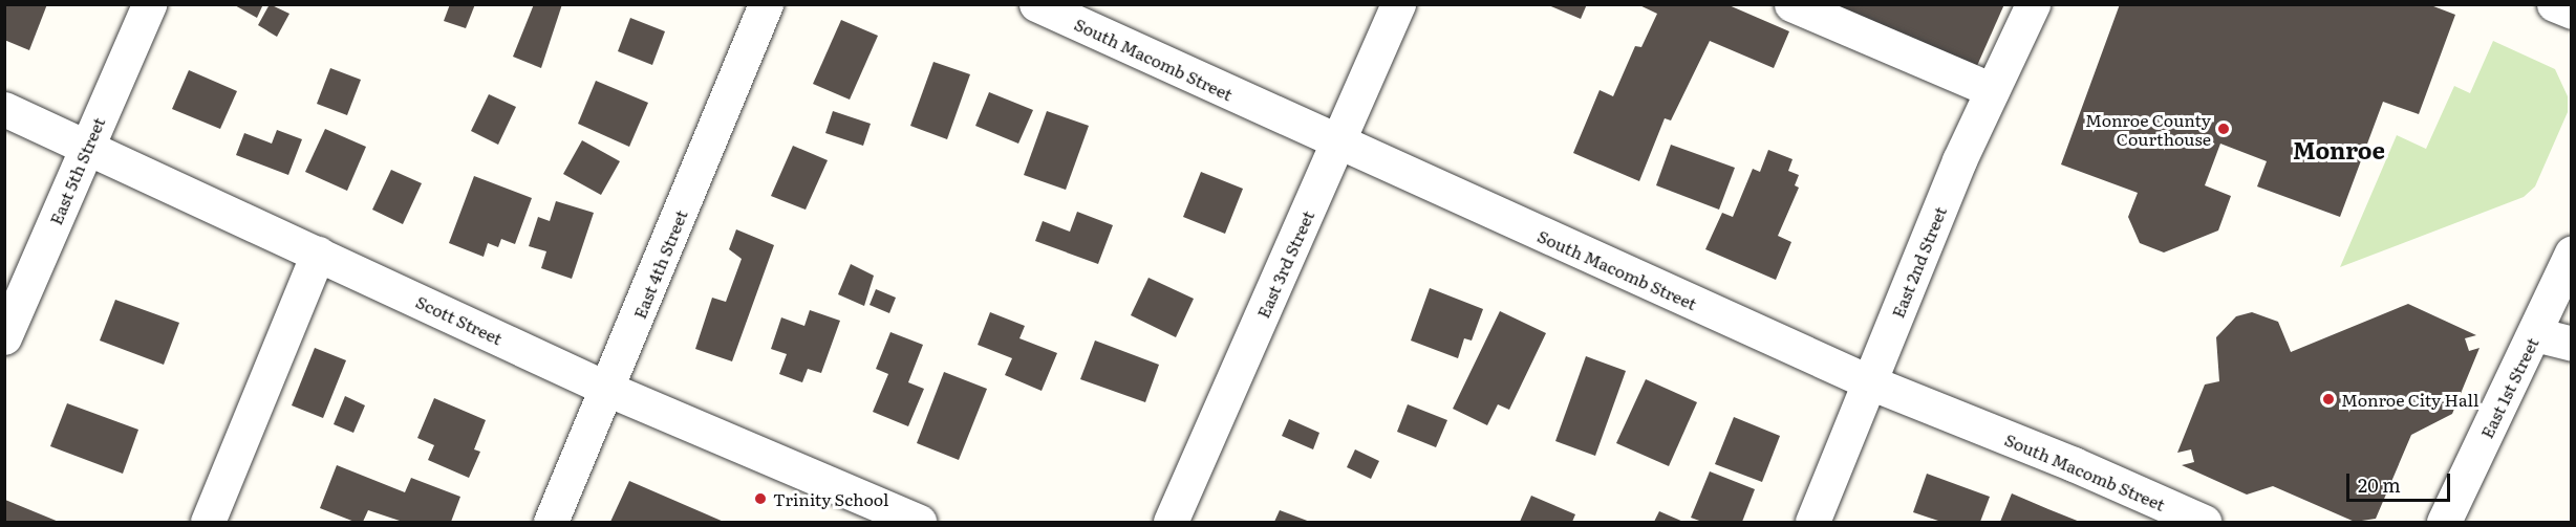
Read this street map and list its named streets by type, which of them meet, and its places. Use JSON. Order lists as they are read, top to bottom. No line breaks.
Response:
{"streets":{"street":["South Macomb Street","East 5th Street","East 2nd Street","East 4th Street","East 3rd Street","Scott Street","East 1st Street"]},"crossings":[["South Macomb Street","East 2nd Street"],["South Macomb Street","East 3rd Street"],["East 5th Street","Scott Street"],["East 4th Street","Scott Street"]],"districts":["Monroe"],"places":["Monroe County Courthouse","Monroe City Hall","Trinity School"],"scale_bar":"20 m"}
